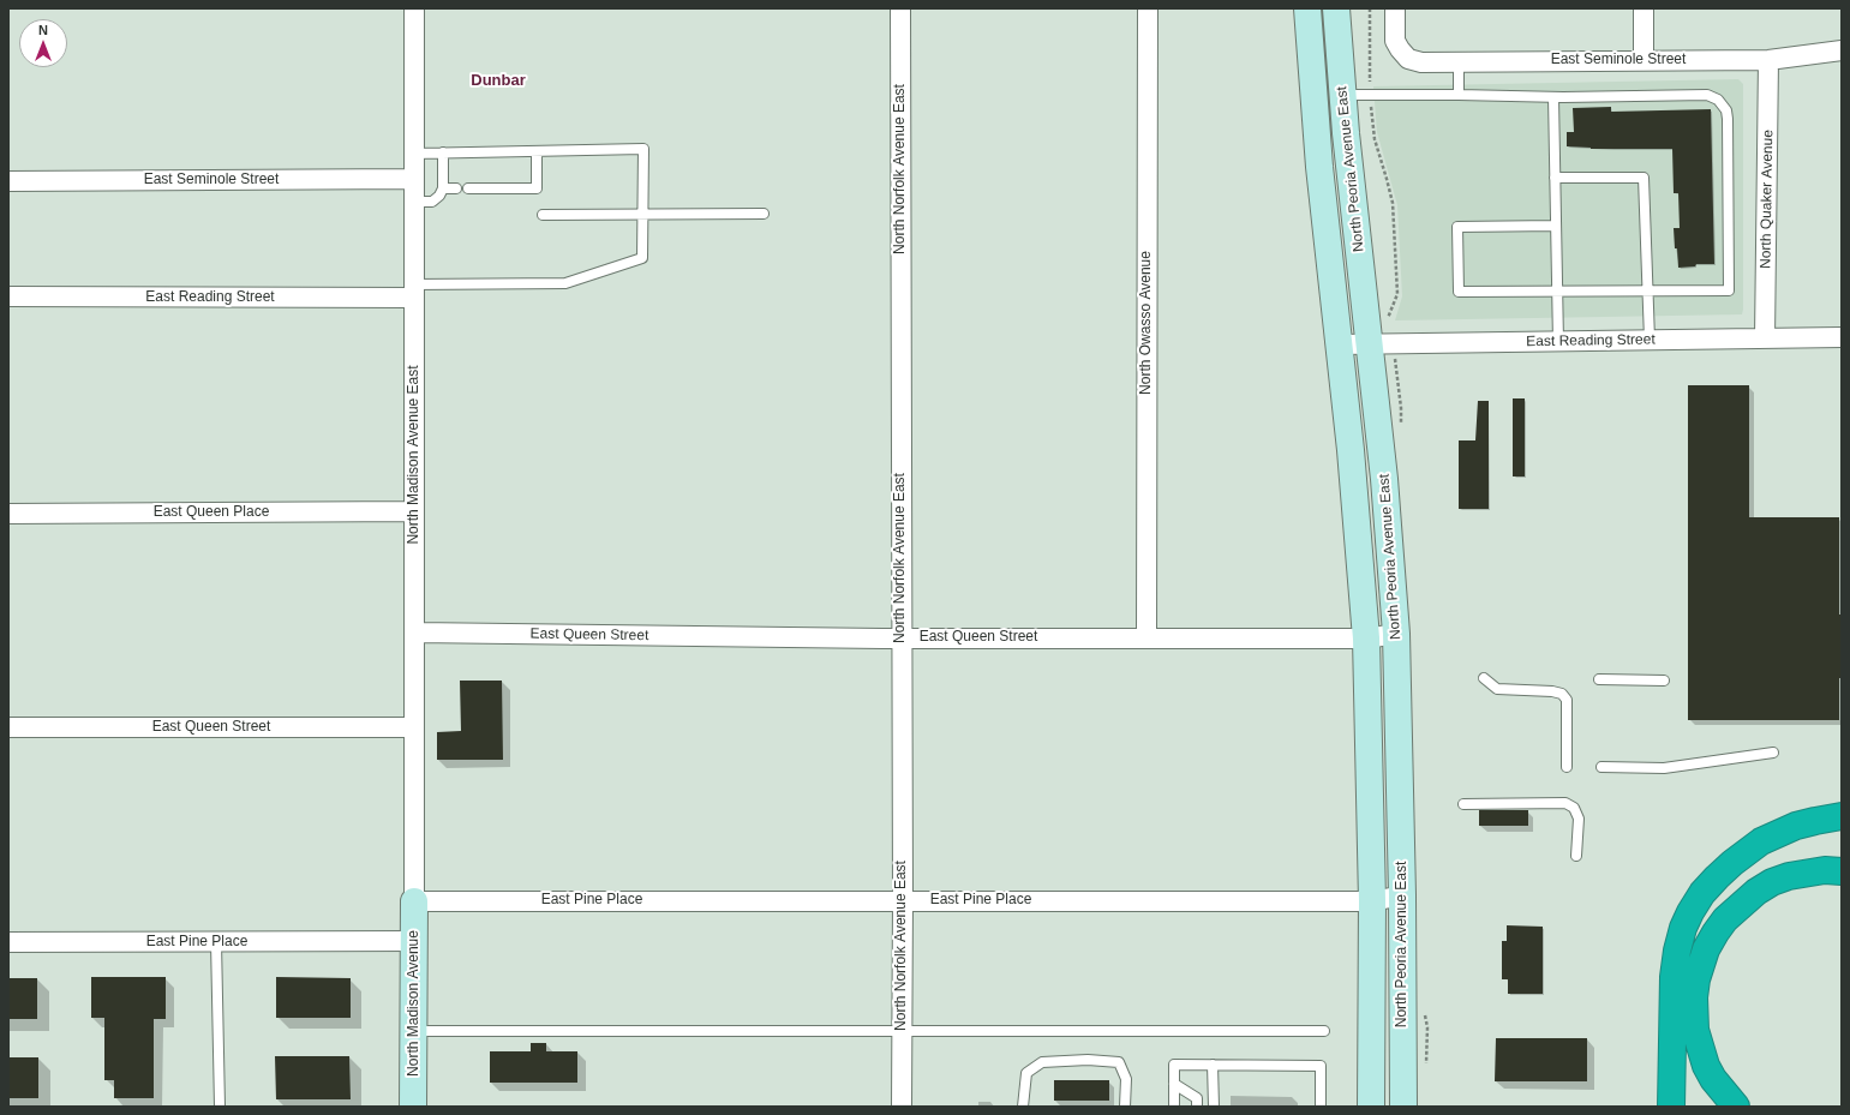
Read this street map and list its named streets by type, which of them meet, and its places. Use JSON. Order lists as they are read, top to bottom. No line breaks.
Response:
{"streets":{"main road":["North Peoria Avenue East","North Madison Avenue"],"street":["East Seminole Street","North Norfolk Avenue East","North Quaker Avenue","East Reading Street","North Owasso Avenue","North Madison Avenue East","East Queen Place","East Queen Street","East Pine Place"]},"crossings":[["East Seminole Street","North Quaker Avenue"],["East Seminole Street","North Madison Avenue East"],["North Norfolk Avenue East","East Queen Street"],["North Norfolk Avenue East","East Pine Place"],["North Peoria Avenue East","East Reading Street"],["North Peoria Avenue East","East Queen Street"],["North Peoria Avenue East","East Pine Place"],["North Quaker Avenue","East Reading Street"],["East Reading Street","North Madison Avenue East"],["North Owasso Avenue","East Queen Street"],["North Madison Avenue East","East Queen Place"],["North Madison Avenue East","East Queen Street"],["North Madison Avenue East","East Pine Place"],["North Madison Avenue East","North Madison Avenue"],["East Pine Place","North Madison Avenue"]],"districts":["Dunbar"],"north":"top"}
